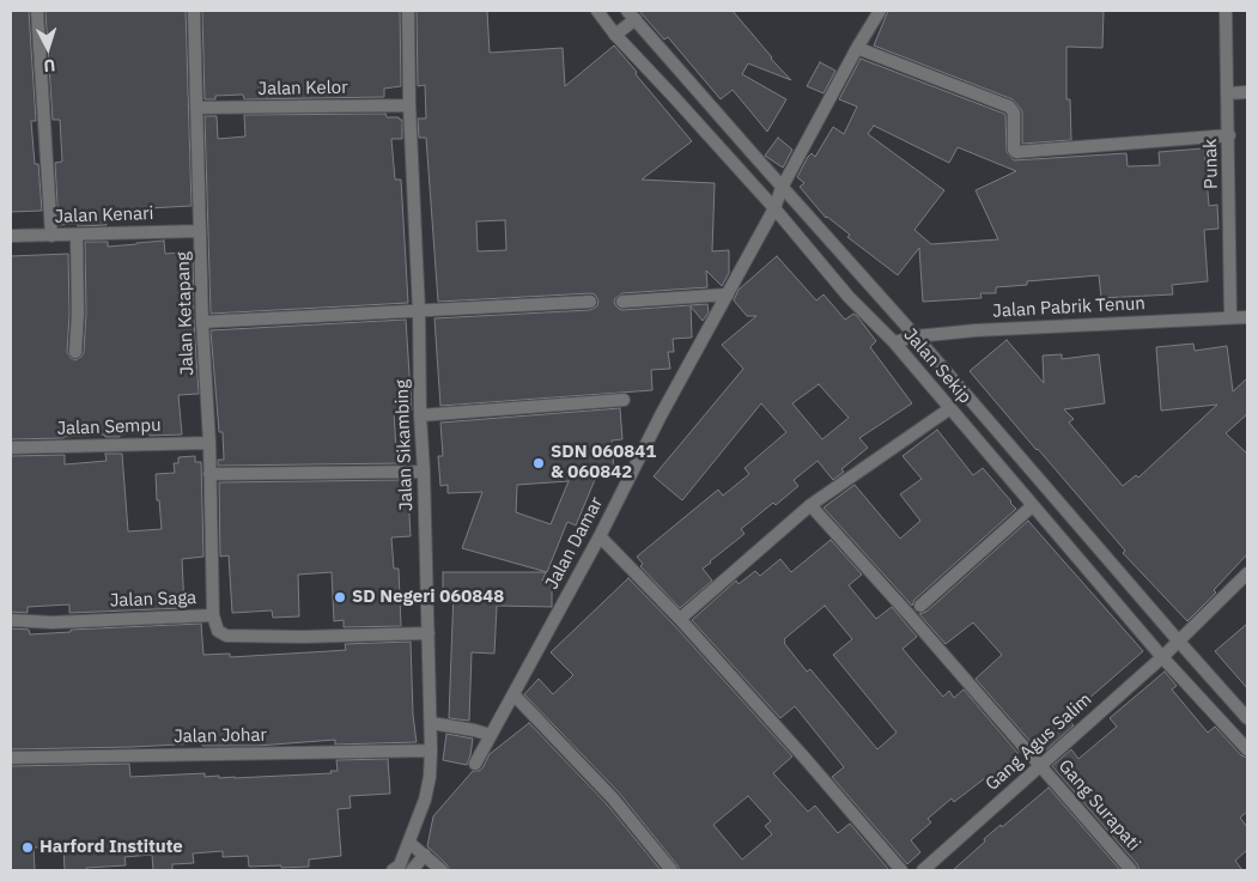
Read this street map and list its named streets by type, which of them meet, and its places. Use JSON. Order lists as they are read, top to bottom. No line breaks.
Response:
{"streets":{"street":["Jalan Kelor","Punak","Jalan Kenari","Jalan Pabrik Tenun","Jalan Ketapang","Jalan Sekip","Jalan Sempu","Jalan Sikambing","Jalan Damar","Jalan Saga","Jalan Johar","Gang Agus Salim","Gang Surapati"]},"crossings":[["Jalan Kelor","Jalan Ketapang"],["Jalan Kelor","Jalan Sikambing"],["Punak","Jalan Pabrik Tenun"],["Jalan Kenari","Jalan Ketapang"],["Jalan Pabrik Tenun","Jalan Sekip"],["Jalan Ketapang","Jalan Sempu"],["Jalan Ketapang","Jalan Saga"],["Jalan Sekip","Jalan Damar"],["Jalan Sekip","Gang Agus Salim"],["Jalan Sikambing","Jalan Saga"],["Jalan Sikambing","Jalan Johar"],["Gang Agus Salim","Gang Surapati"]],"places":["SDN 060841 & 060842","SD Negeri 060848","Harford Institute"],"north":"bottom"}
